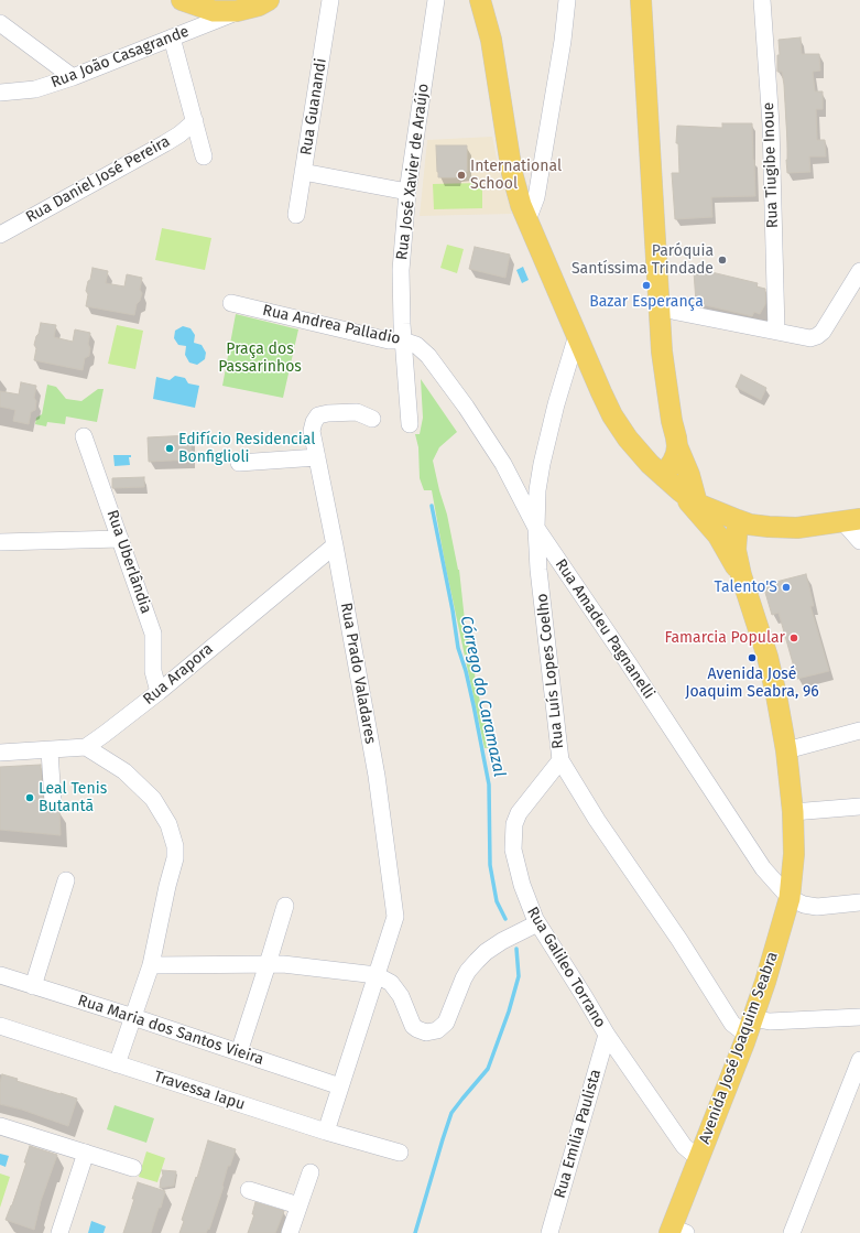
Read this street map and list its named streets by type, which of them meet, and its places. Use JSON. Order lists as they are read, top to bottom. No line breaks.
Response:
{"streets":{"main road":["Avenida José Joaquim Seabra"],"street":["Rua João Casagrande","Rua Guanandi","Rua Tiugibe Inoue","Rua José Xavier de Araújo","Rua Daniel José Pereira","Rua Andrea Palladio","Rua Uberlândia","Rua Amadeu Pagnanelli","Rua Luís Lopes Coelho","Rua Prado Valadares","Rua Arapora","Rua Galileo Torrano","Rua Maria dos Santos Vieira","Travessa Iapu","Rua Emilia Paulista"]},"crossings":[["Rua José Xavier de Araújo","Rua Andrea Palladio"],["Rua Andrea Palladio","Rua Amadeu Pagnanelli"],["Rua Uberlândia","Rua Arapora"],["Rua Amadeu Pagnanelli","Rua Luís Lopes Coelho"],["Rua Amadeu Pagnanelli","Avenida José Joaquim Seabra"],["Rua Luís Lopes Coelho","Rua Galileo Torrano"],["Rua Luís Lopes Coelho","Avenida José Joaquim Seabra"],["Rua Prado Valadares","Rua Arapora"],["Rua Galileo Torrano","Avenida José Joaquim Seabra"],["Rua Galileo Torrano","Rua Emilia Paulista"]],"water":["Córrego do Caramazal"],"parks":["Praça dos Passarinhos"],"places":["International School","Paróquia Santíssima Trindade","Bazar Esperança","Edifício Residencial Bonfiglioli","Talento'S","Famarcia Popular","Avenida José Joaquim Seabra, 96","Leal Tenis Butantã"]}
